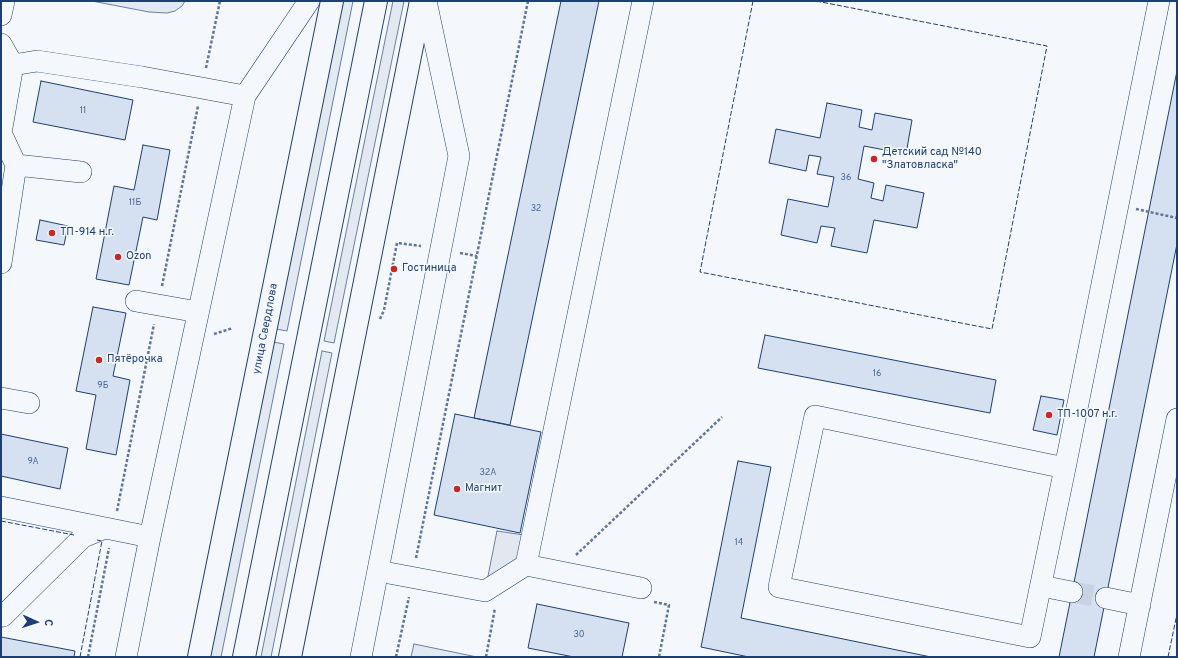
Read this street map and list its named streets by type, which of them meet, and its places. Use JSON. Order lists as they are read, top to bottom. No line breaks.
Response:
{"streets":{"main road":["улица Свердлова"]},"places":["Детский сад №140 \"Златовласка\"","ТП-914 н.г.","Ozon","Гостиница","Пятёрочка","ТП-1007 н.г.","Магнит"],"house_numbers":["11","36","11Б","32","16","9Б","9А","32А","14","30"],"north":"right"}
